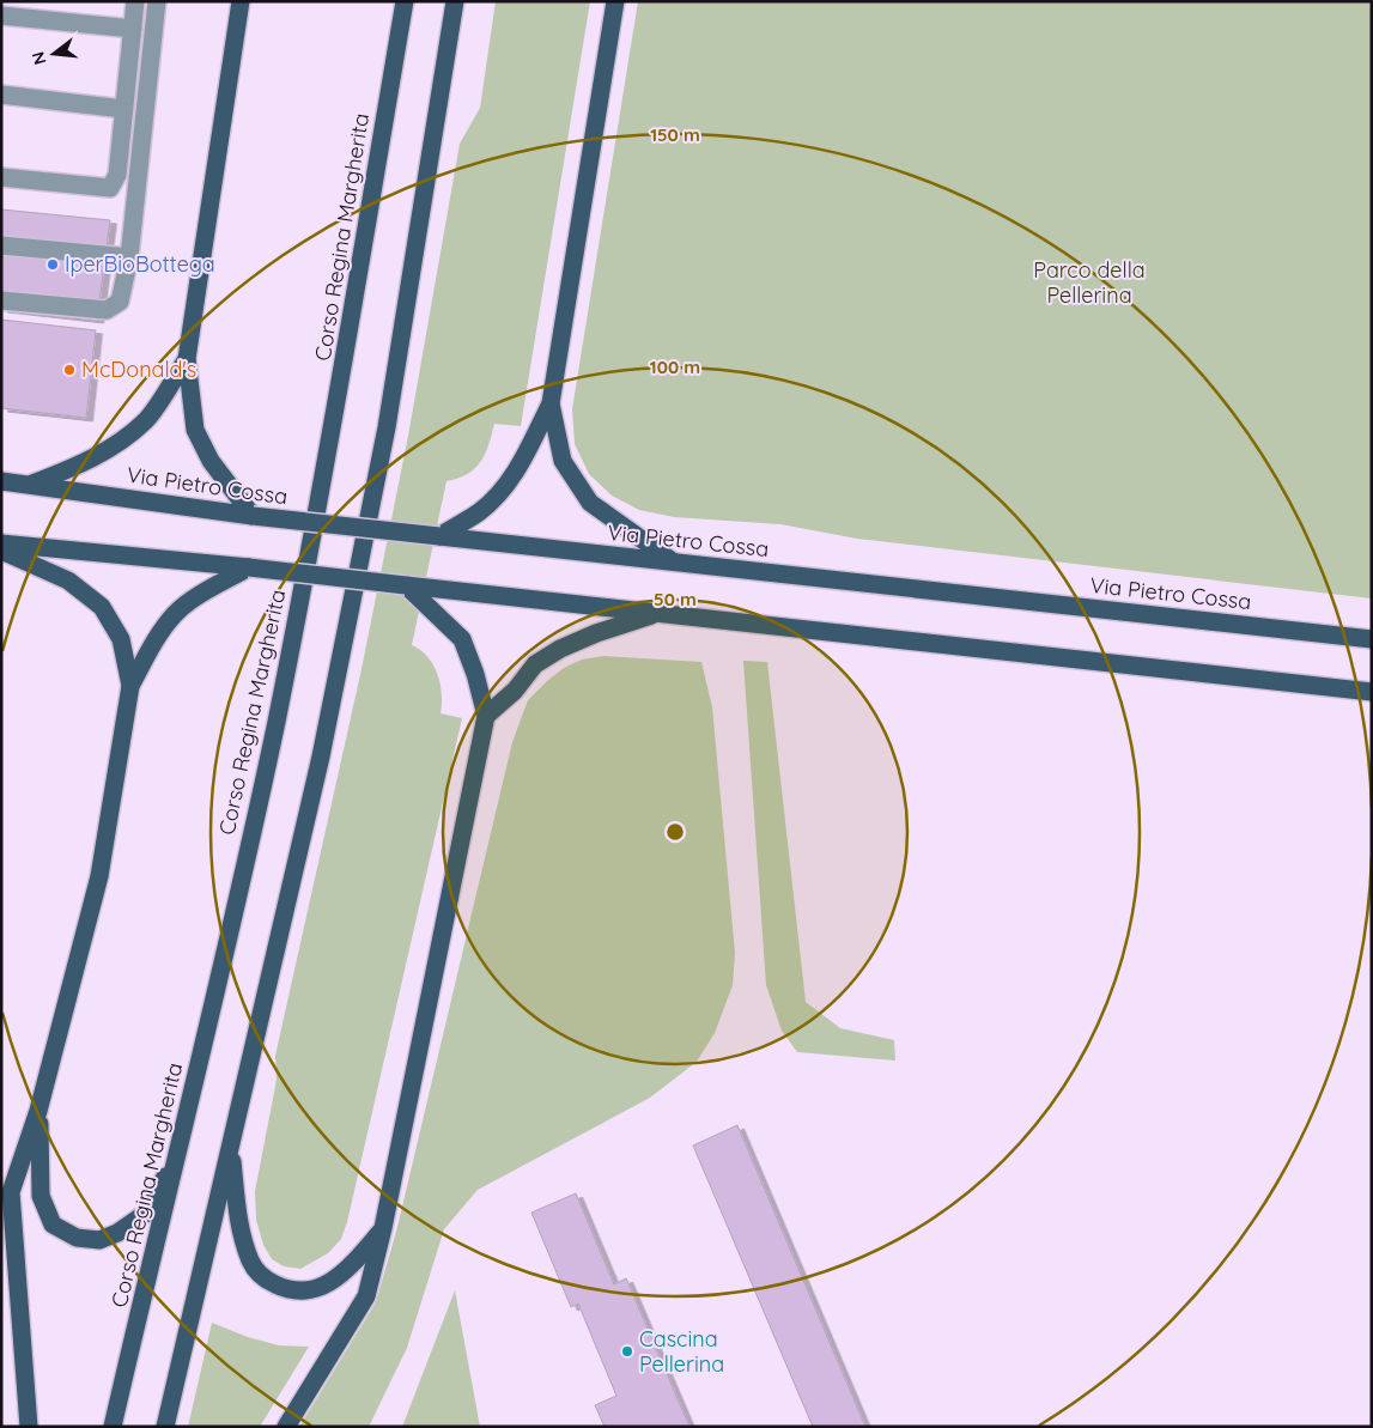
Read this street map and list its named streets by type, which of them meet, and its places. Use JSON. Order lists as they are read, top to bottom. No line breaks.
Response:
{"streets":{"main road":["Corso Regina Margherita","Via Pietro Cossa"]},"parks":["Parco della Pellerina"],"places":["IperBioBottega","McDonald's","Cascina Pellerina"],"north":"left","rings":["150 m","100 m","50 m"]}
